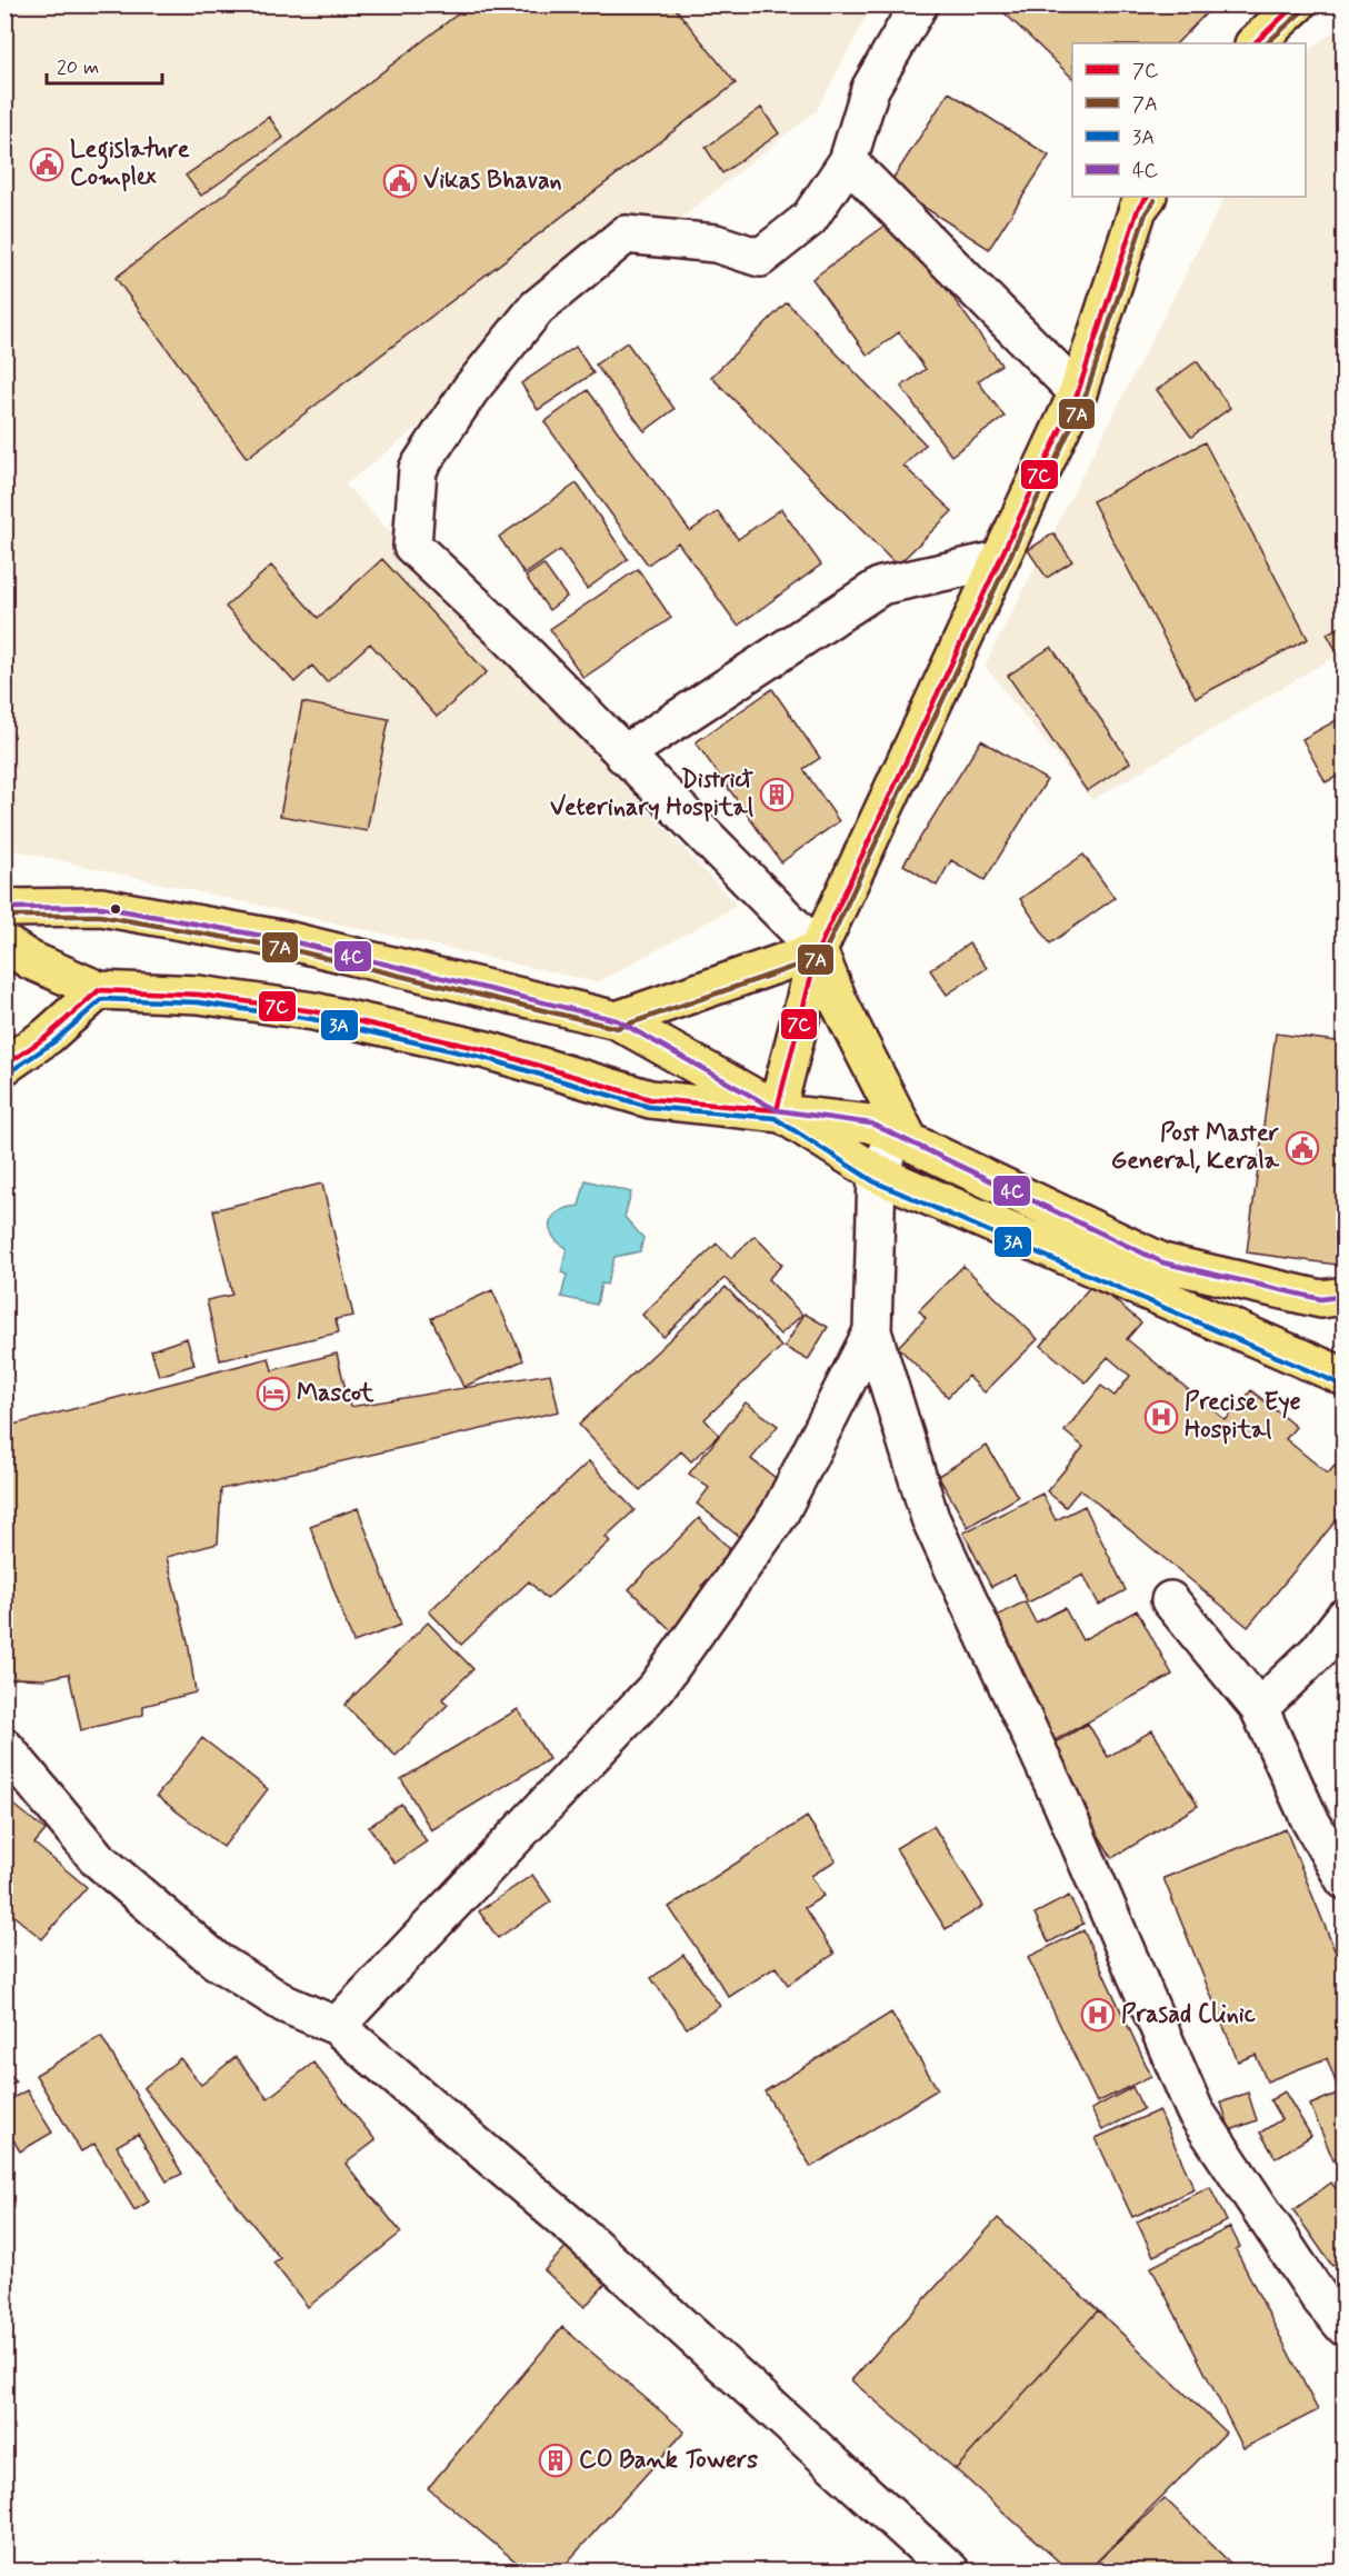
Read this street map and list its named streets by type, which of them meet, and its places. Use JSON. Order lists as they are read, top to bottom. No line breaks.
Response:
{"places":{"public building":["Legislature Complex","Vikas Bhavan","Post Master General, Kerala"],"building":["District Veterinary Hospital","CO Bank Towers"],"hotel":["Mascot"],"hospital":["Precise Eye Hospital","Prasad Clinic"]},"lines":["transit line 7C","transit line 7A","transit line 4C","transit line 3A"],"legend":["7C","7A","3A","4C"],"scale_bar":"20 m"}
